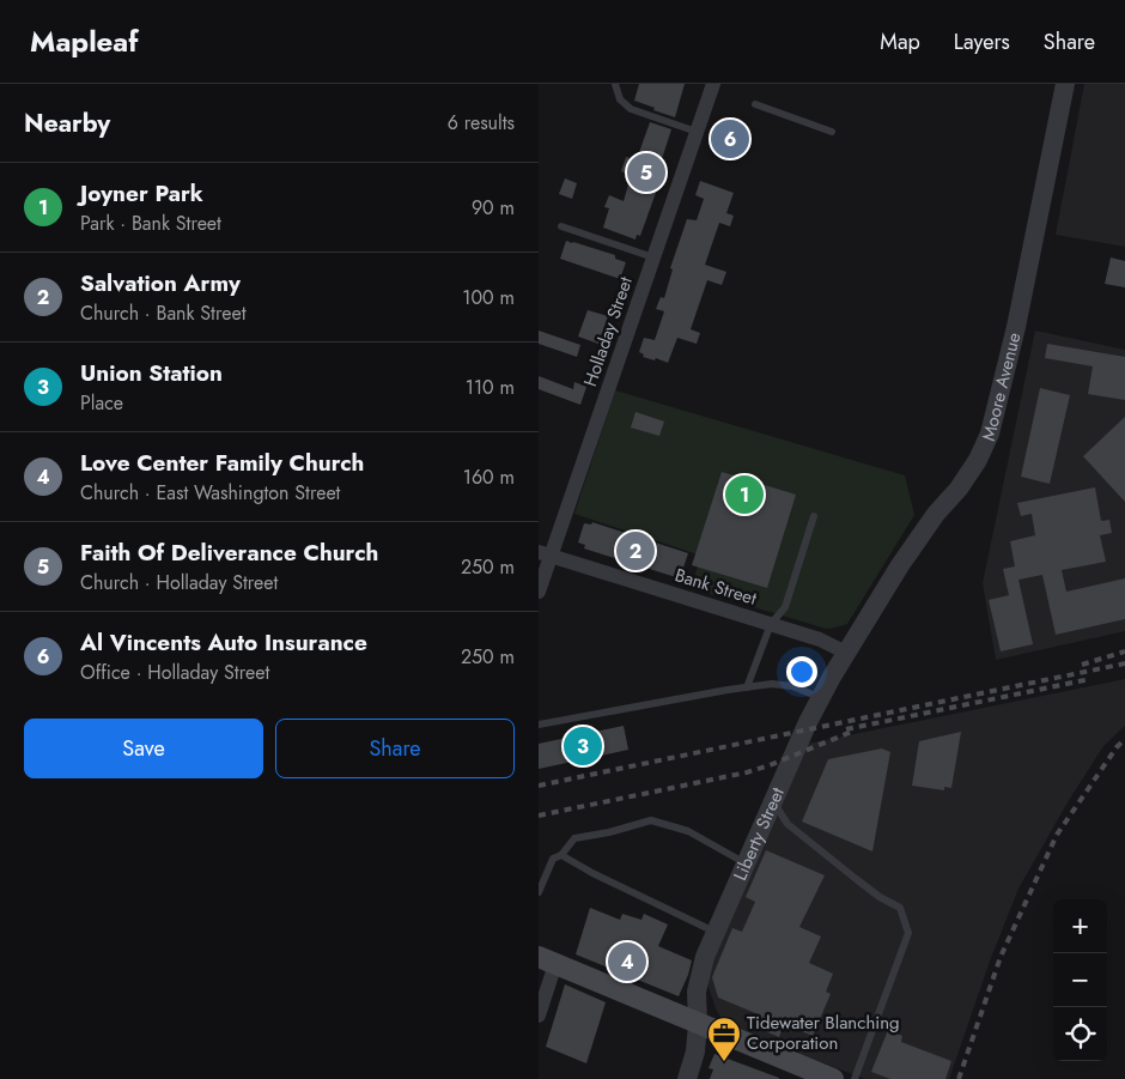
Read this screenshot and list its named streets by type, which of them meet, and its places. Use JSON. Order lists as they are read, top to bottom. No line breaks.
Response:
{"streets":{"street":["Holladay Street","Moore Avenue","Bank Street","Liberty Street"]},"crossings":[["Holladay Street","Bank Street"],["Moore Avenue","Bank Street"],["Moore Avenue","Liberty Street"],["Bank Street","Liberty Street"]],"places":{"office":["Tidewater Blanching Corporation"]},"page":{"header":"Mapleaf","nav":["Map","Layers","Share"],"heading":["Nearby","6 results"],"pins":["6","5","1","2","3","4"],"list":[{"mark":"1","name":"Joyner Park","note":"Park · Bank Street","value":"90 m"},{"mark":"2","name":"Salvation Army","note":"Church · Bank Street","value":"100 m"},{"mark":"3","name":"Union Station","note":"Place","value":"110 m"},{"mark":"4","name":"Love Center Family Church","note":"Church · East Washington Street","value":"160 m"},{"mark":"5","name":"Faith Of Deliverance Church","note":"Church · Holladay Street","value":"250 m"},{"mark":"6","name":"Al Vincents Auto Insurance","note":"Office · Holladay Street","value":"250 m"}],"buttons":["Save","Share"],"map_buttons":["+","−"]}}
